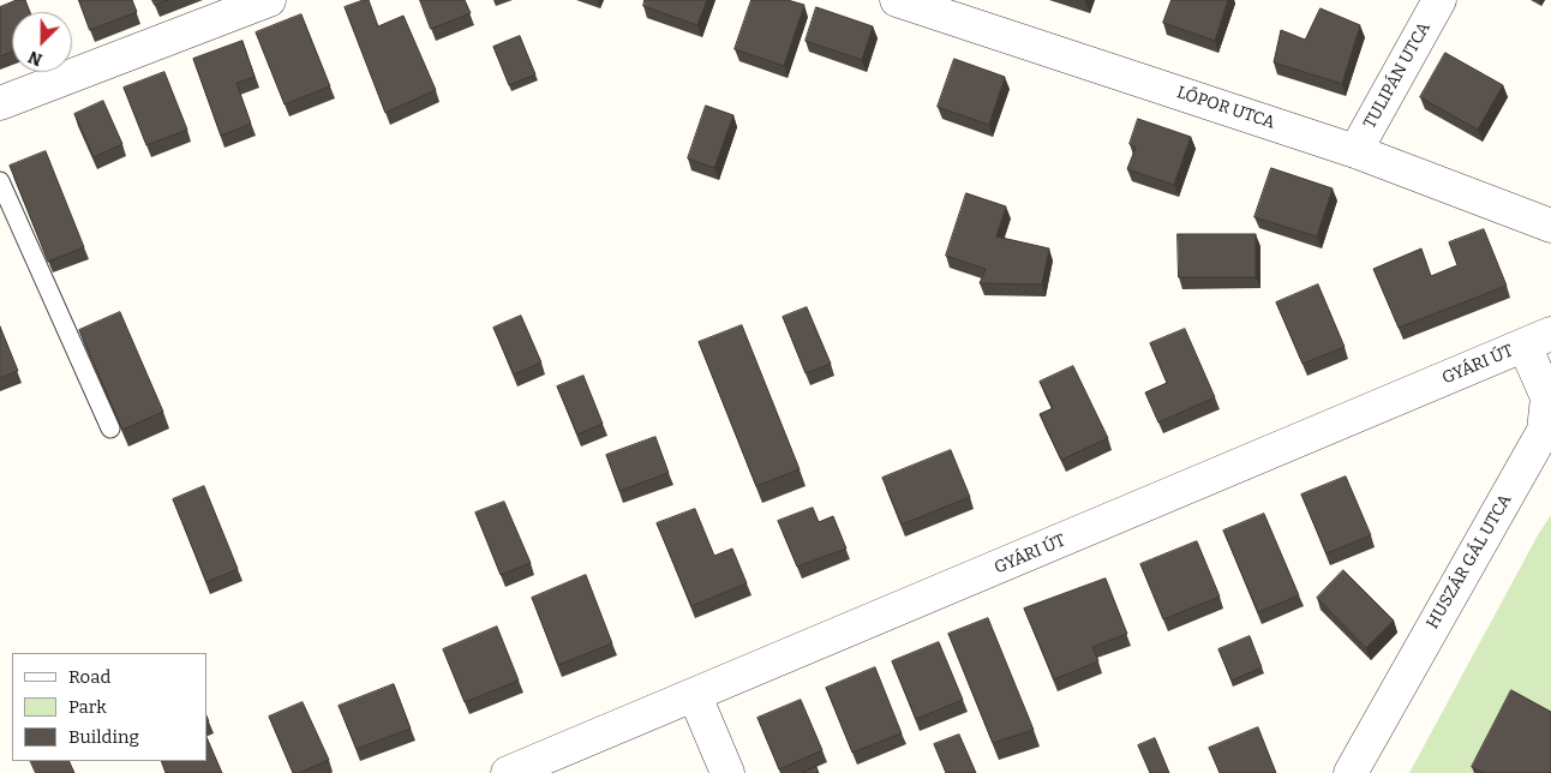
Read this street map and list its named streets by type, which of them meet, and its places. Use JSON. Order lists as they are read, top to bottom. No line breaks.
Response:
{"streets":{"street":["TULIPÁN UTCA","LŐPOR UTCA","GYÁRI ÚT","HUSZÁR GÁL UTCA"]},"crossings":[["TULIPÁN UTCA","LŐPOR UTCA"],["GYÁRI ÚT","HUSZÁR GÁL UTCA"]],"legend":["Road","Park","Building"],"north":"bottom left"}
